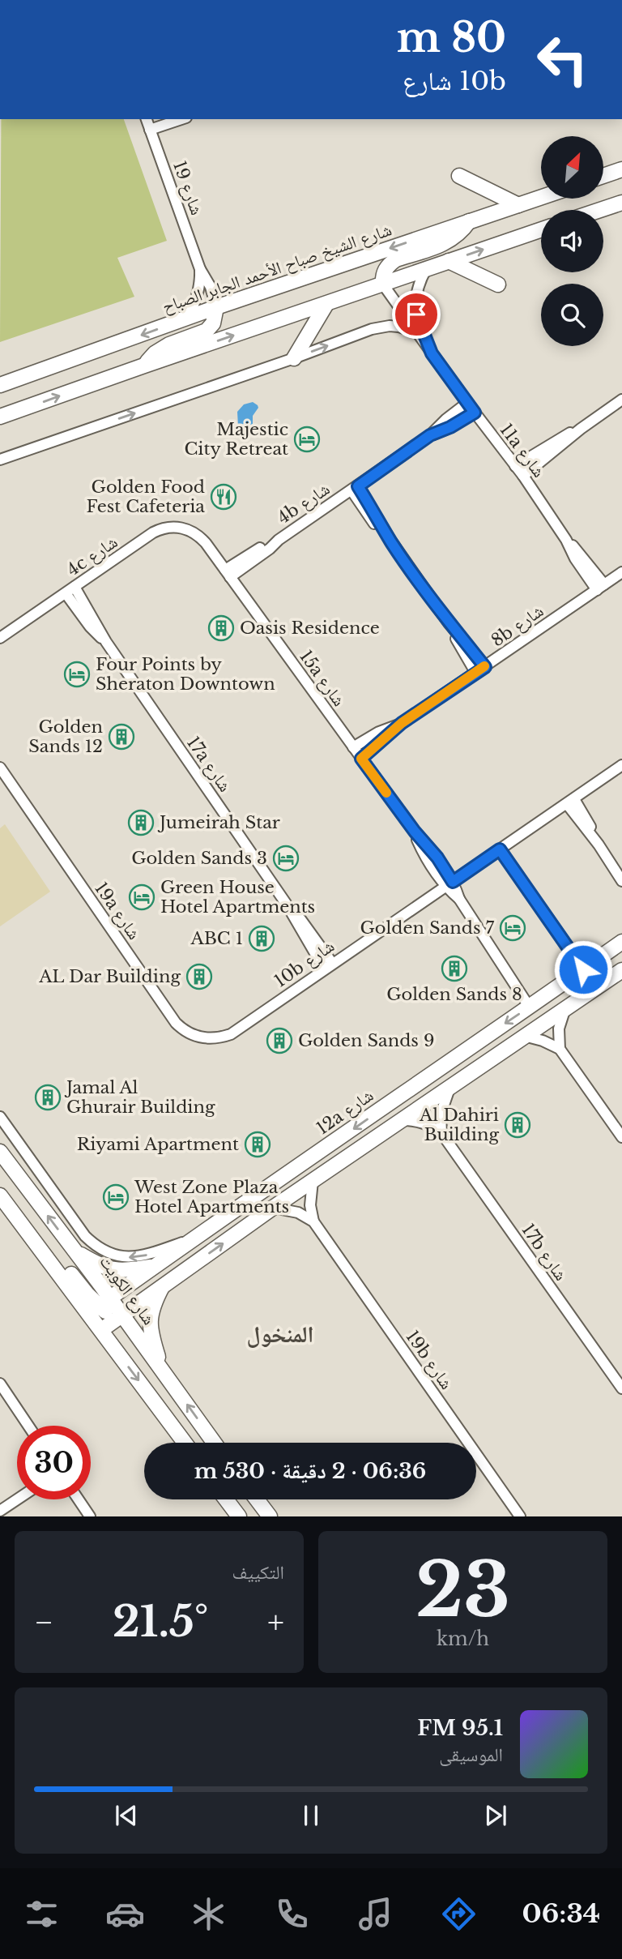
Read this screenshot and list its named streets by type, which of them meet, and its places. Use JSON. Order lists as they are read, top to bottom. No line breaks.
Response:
{"streets":{"main road":["شارع الشيخ صباح الأحمد الجابر الصباح","12a شارع","شارع الكويت"],"street":["شارع 19","11a شارع","4b شارع","4c شارع","8b شارع","15a شارع","17a شارع","19a شارع","10b شارع","17b شارع","19b شارع"]},"crossings":[["شارع 19","شارع الشيخ صباح الأحمد الجابر الصباح"],["11a شارع","4b شارع"],["11a شارع","8b شارع"],["4b شارع","15a شارع"],["4c شارع","15a شارع"],["4c شارع","17a شارع"],["8b شارع","15a شارع"],["15a شارع","10b شارع"],["15a شارع","12a شارع"],["17a شارع","10b شارع"],["19a شارع","10b شارع"],["12a شارع","شارع الكويت"]],"districts":["المنخول"],"places":{"hotel":["Majestic City Retreat","Four Points by Sheraton Downtown","Golden Sands 3","Green House Hotel Apartments","Golden Sands 7","West Zone Plaza Hotel Apartments"],"restaurant":["Golden Food Fest Cafeteria"],"building":["Oasis Residence","Golden Sands 12","Jumeirah Star","ABC 1","Golden Sands 8","AL Dar Building","Golden Sands 9","Jamal Al Ghurair Building","Al Dahiri Building","Riyami Apartment"]},"north":"top right","page":{"turn":["80 m","10b شارع"],"limit":"30","trip":"06:36 · 2 دقيقة · 530 m","tile":[["23","km/h"],"التكييف"],"heat":["−","21.5°","+"],"song":["95.1 FM","الموسيقى"],"tabs":"06:34"}}
